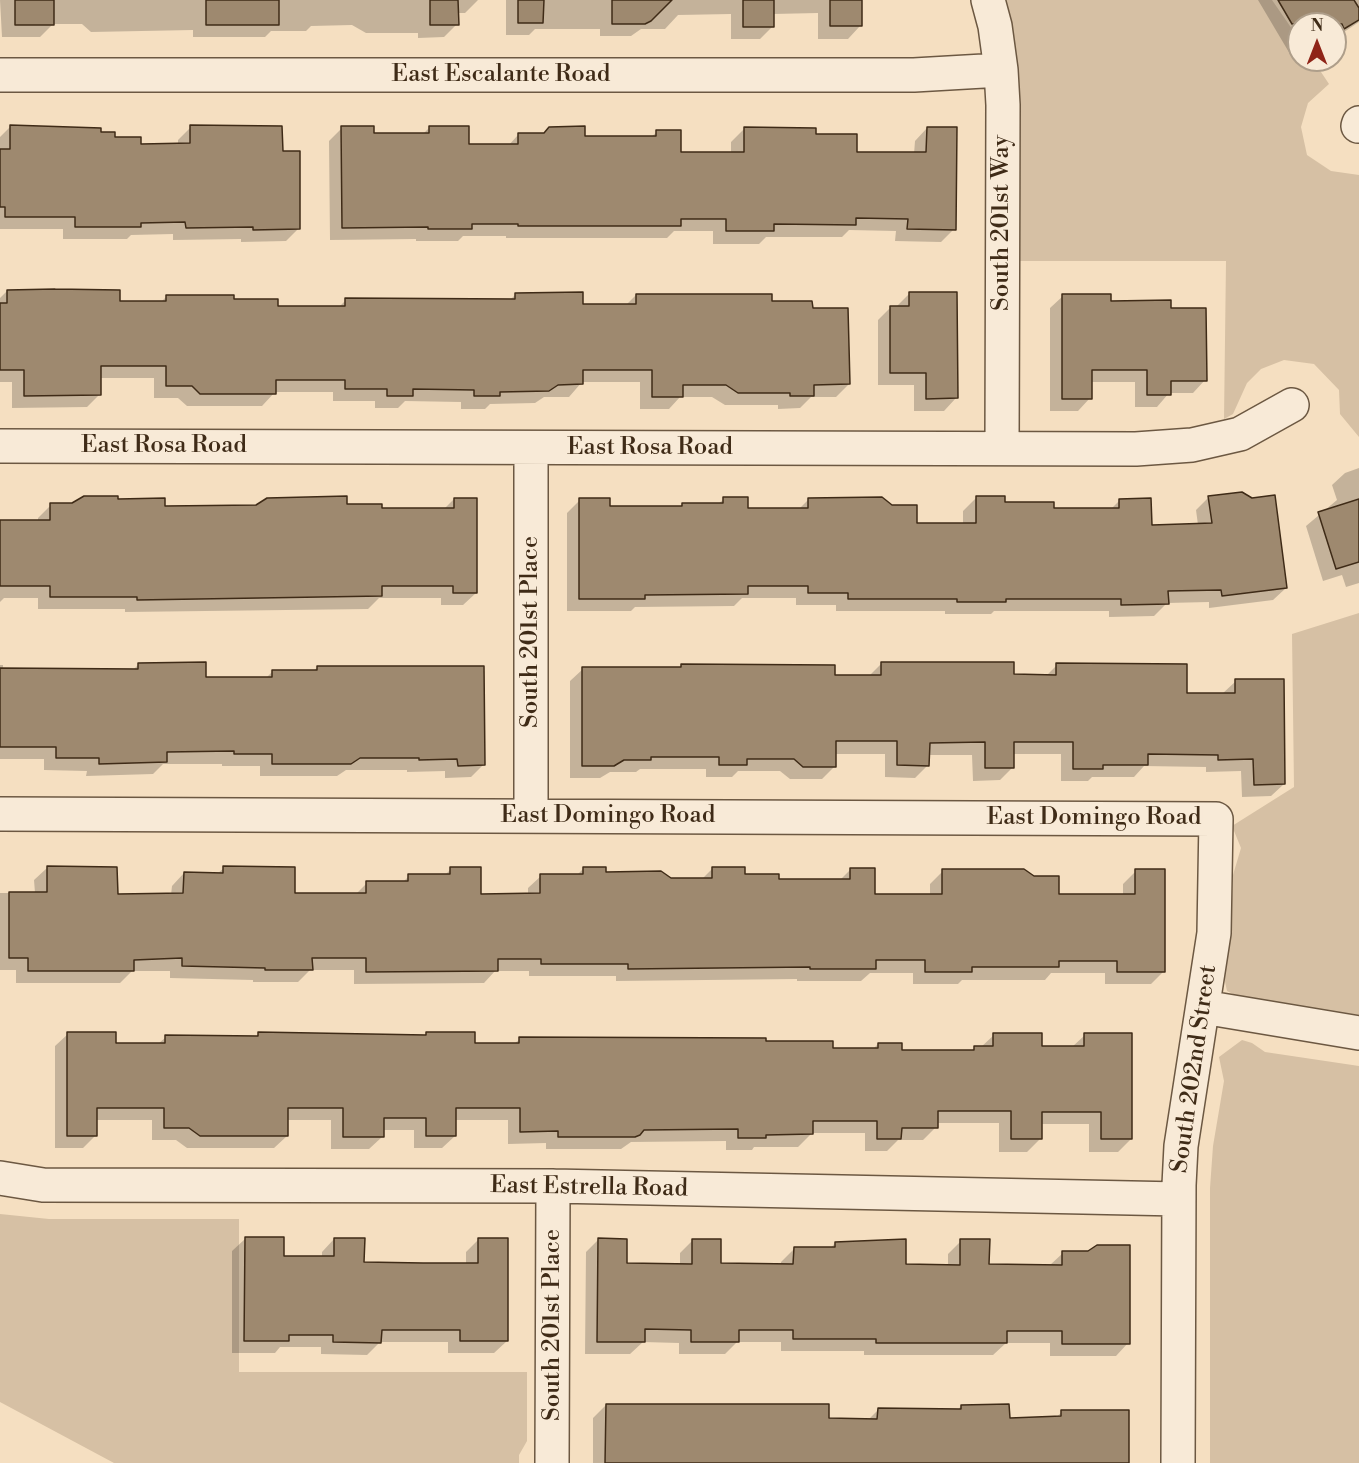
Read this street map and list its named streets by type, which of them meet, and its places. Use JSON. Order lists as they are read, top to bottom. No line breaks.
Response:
{"streets":{"street":["East Escalante Road","South 201st Way","East Rosa Road","South 201st Place","East Domingo Road","South 202nd Street","East Estrella Road"]},"crossings":[["East Escalante Road","South 201st Way"],["South 201st Way","East Rosa Road"],["East Rosa Road","South 201st Place"],["South 201st Place","East Domingo Road"],["South 201st Place","East Estrella Road"],["East Domingo Road","South 202nd Street"],["South 202nd Street","East Estrella Road"]],"north":"top"}
